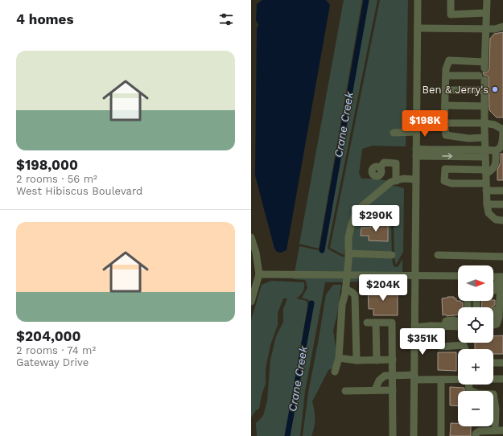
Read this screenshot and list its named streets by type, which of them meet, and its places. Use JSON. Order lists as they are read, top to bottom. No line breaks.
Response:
{"water":["Crane Creek"],"places":["Ben & Jerry's"],"north":"right","page":{"heading":"4 homes","list":[{"name":"$198,000","note":"2 rooms · 56 m² · West Hibiscus Boulevard"},{"name":"$204,000","note":"2 rooms · 74 m² · Gateway Drive"}],"price":["$198K","$290K","$204K","$351K"],"map_buttons":["+","−"]}}
